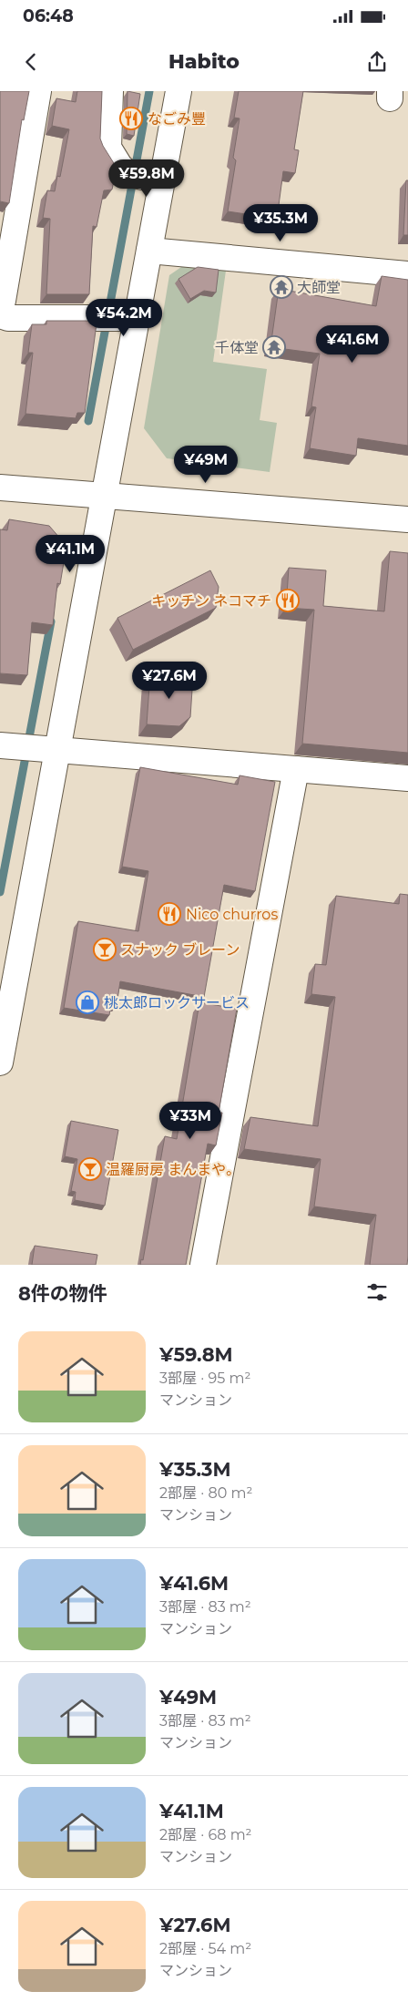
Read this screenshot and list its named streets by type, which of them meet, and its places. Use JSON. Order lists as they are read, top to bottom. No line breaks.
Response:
{"places":{"restaurant":["なごみ豐","キッチン ネコマチ","Nico churros"],"temple":["大師堂","千体堂"],"bar":["スナック ブレーン","温羅厨房 まんまや。"],"shop":["桃太郎ロックサービス"]},"page":{"status":"06:48","header":"Habito","price":["¥59.8M","¥35.3M","¥54.2M","¥41.6M","¥49M","¥41.1M","¥27.6M","¥33M"],"heading":"8件の物件","list":[{"name":"¥59.8M","note":"3部屋 · 95 m² · マンション"},{"name":"¥35.3M","note":"2部屋 · 80 m² · マンション"},{"name":"¥41.6M","note":"3部屋 · 83 m² · マンション"},{"name":"¥49M","note":"3部屋 · 83 m² · マンション"},{"name":"¥41.1M","note":"2部屋 · 68 m² · マンション"},{"name":"¥27.6M","note":"2部屋 · 54 m² · マンション"}]}}
